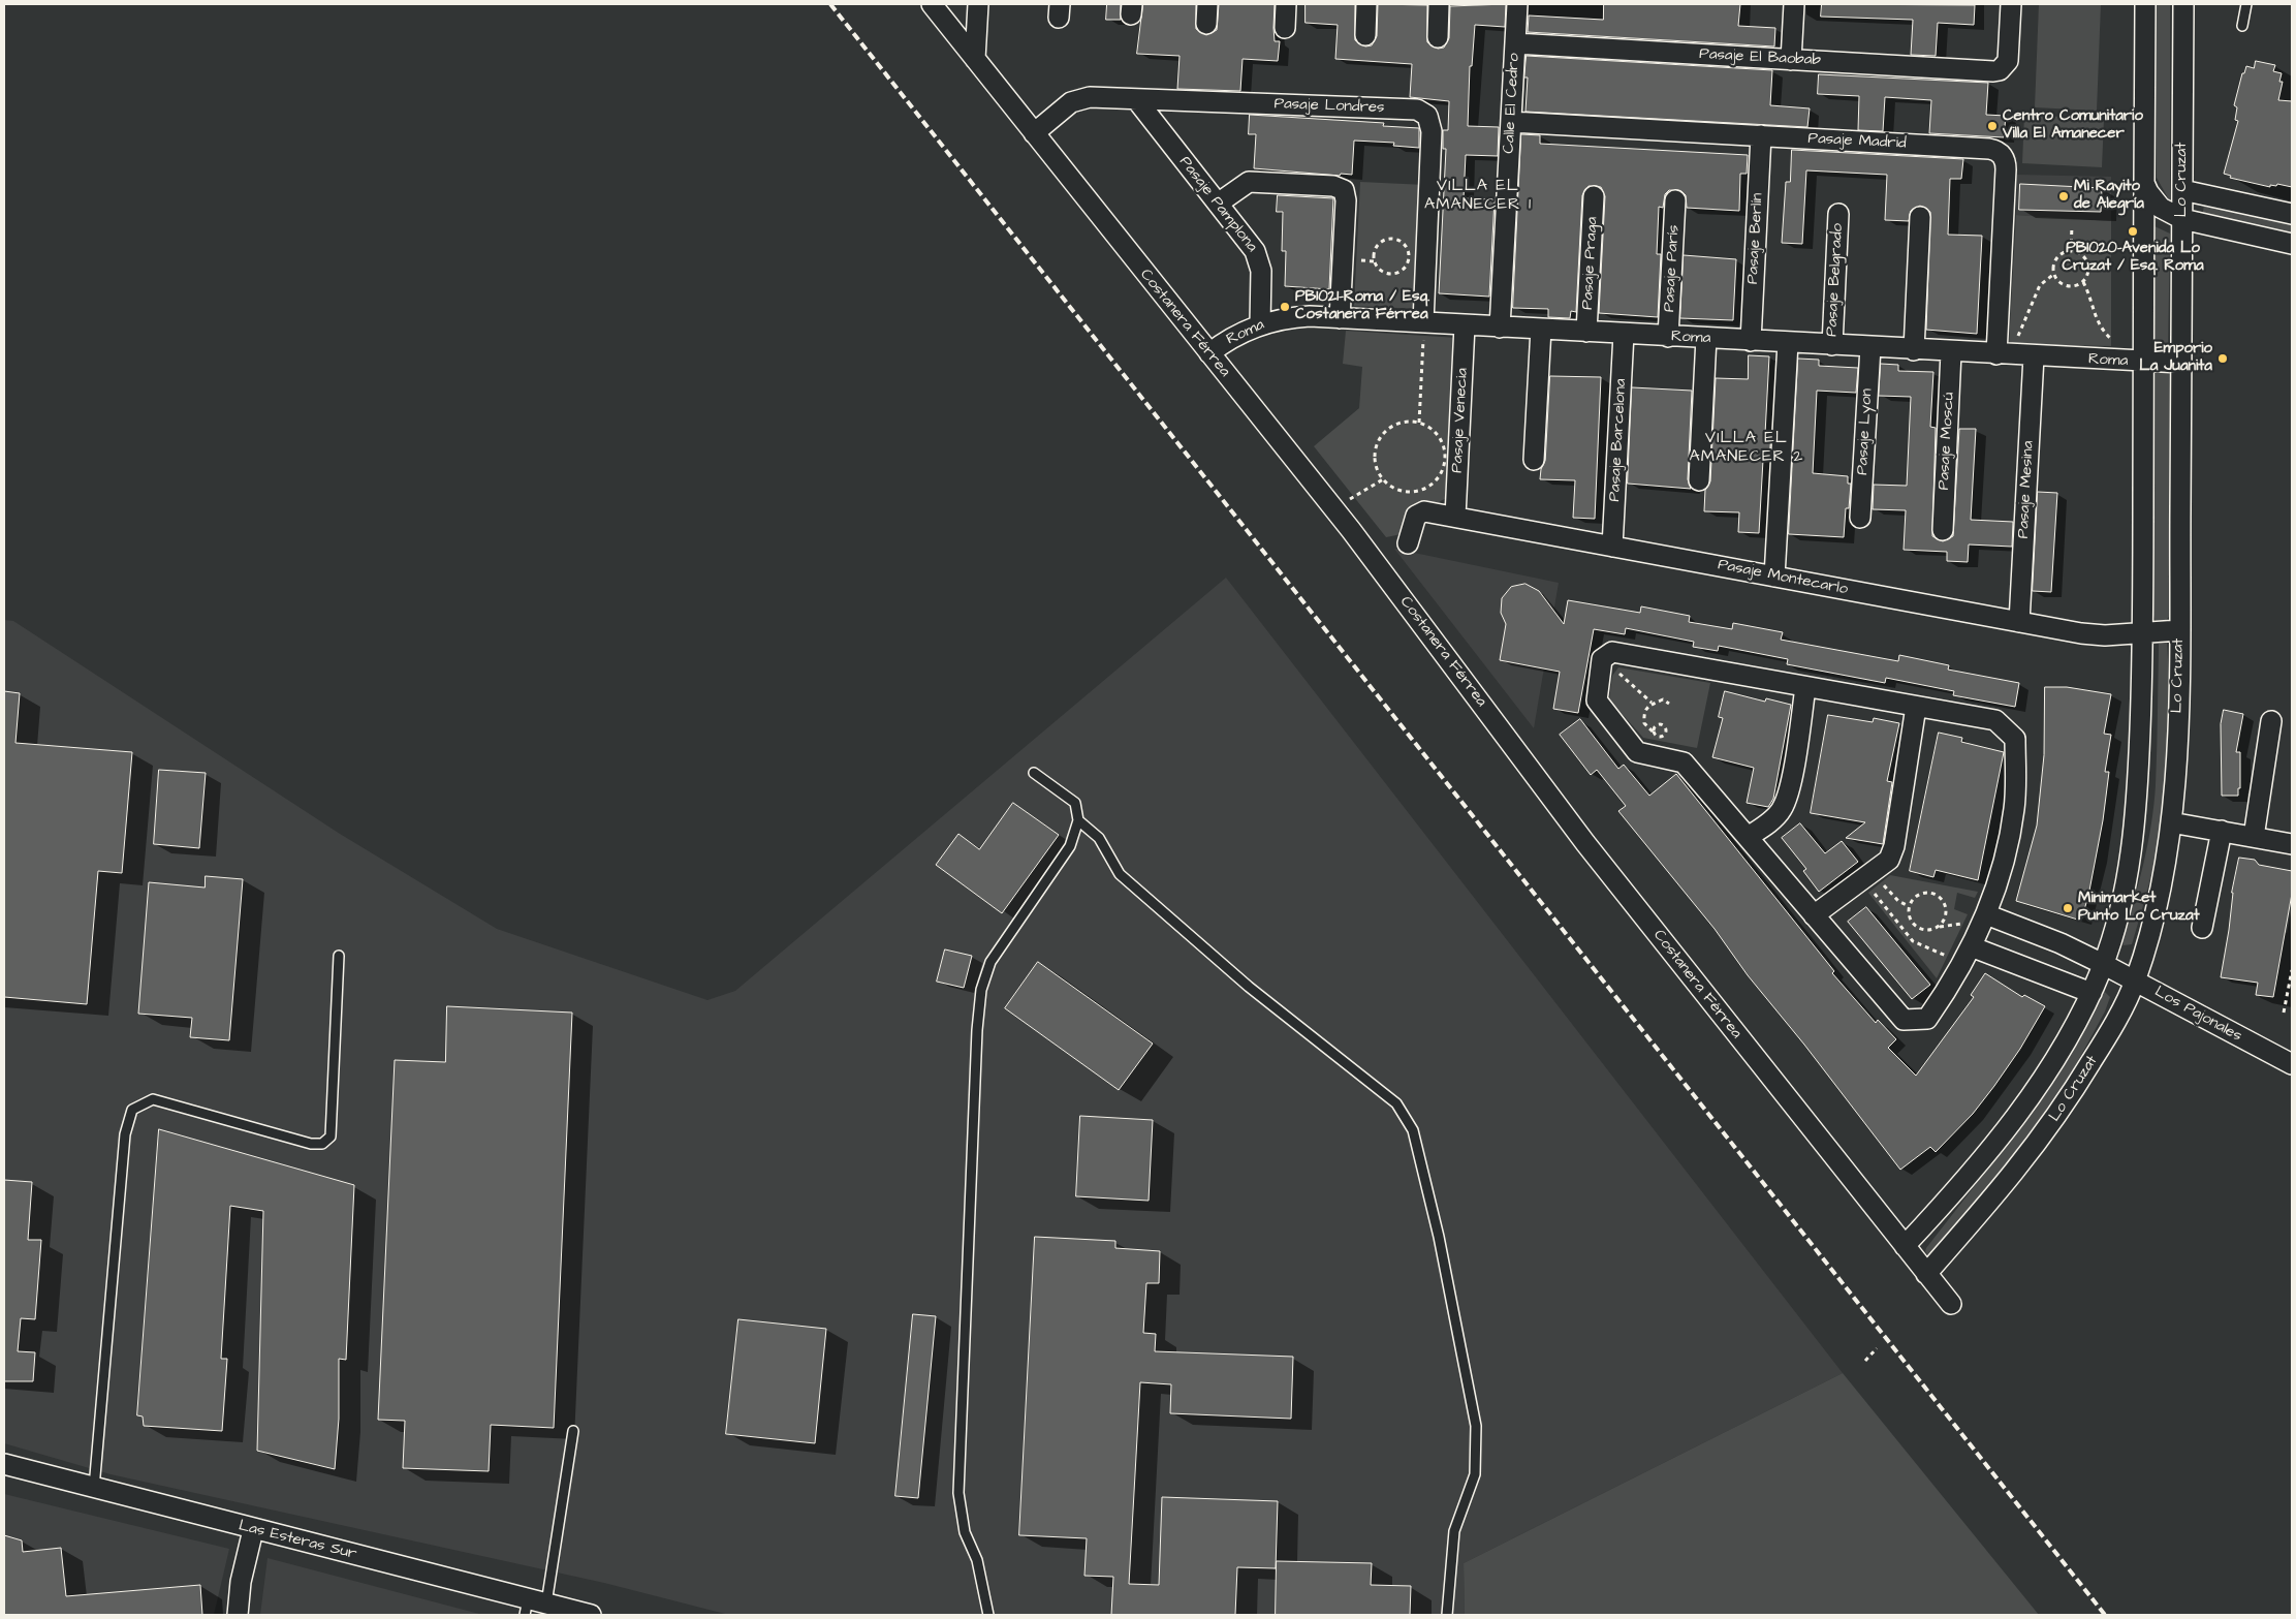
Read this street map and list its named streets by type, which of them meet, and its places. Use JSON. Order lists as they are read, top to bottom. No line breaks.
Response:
{"streets":{"street":["Pasaje El Baobab","Calle El Cedro","Pasaje Londres","Pasaje Madrid","Lo Cruzat","Pasaje Pamplona","Pasaje Berlín","Pasaje Praga","Pasaje París","Pasaje Belgrado","Costanera Férrea","Roma","Pasaje Venecia","Pasaje Lyon","Pasaje Barcelona","Pasaje Moscú","Pasaje Mesina","Pasaje Montecarlo","Los Pajonales","Las Esteras Sur"]},"crossings":[["Pasaje El Baobab","Calle El Cedro"],["Calle El Cedro","Pasaje Madrid"],["Calle El Cedro","Roma"],["Pasaje Londres","Pasaje Pamplona"],["Pasaje Londres","Costanera Férrea"],["Pasaje Londres","Roma"],["Pasaje Madrid","Pasaje Berlín"],["Pasaje Madrid","Roma"],["Lo Cruzat","Costanera Férrea"],["Lo Cruzat","Roma"],["Lo Cruzat","Pasaje Montecarlo"],["Lo Cruzat","Los Pajonales"],["Pasaje Pamplona","Roma"],["Pasaje Berlín","Roma"],["Pasaje Praga","Roma"],["Pasaje París","Roma"],["Pasaje Belgrado","Roma"],["Costanera Férrea","Roma"],["Roma","Pasaje Venecia"],["Roma","Pasaje Lyon"],["Roma","Pasaje Barcelona"],["Roma","Pasaje Moscú"],["Roma","Pasaje Mesina"],["Pasaje Venecia","Pasaje Montecarlo"],["Pasaje Barcelona","Pasaje Montecarlo"],["Pasaje Mesina","Pasaje Montecarlo"]],"districts":["VILLA EL AMANECER 1","VILLA EL AMANECER 2"],"places":["Centro Comunitario Villa El Amanecer","Mi Rayito de Alegría","PB1020-Avenida Lo Cruzat / Esq. Roma","PB1021-Roma / Esq. Costanera Férrea","Emporio La Juanita","Minimarket Punto Lo Cruzat"]}
